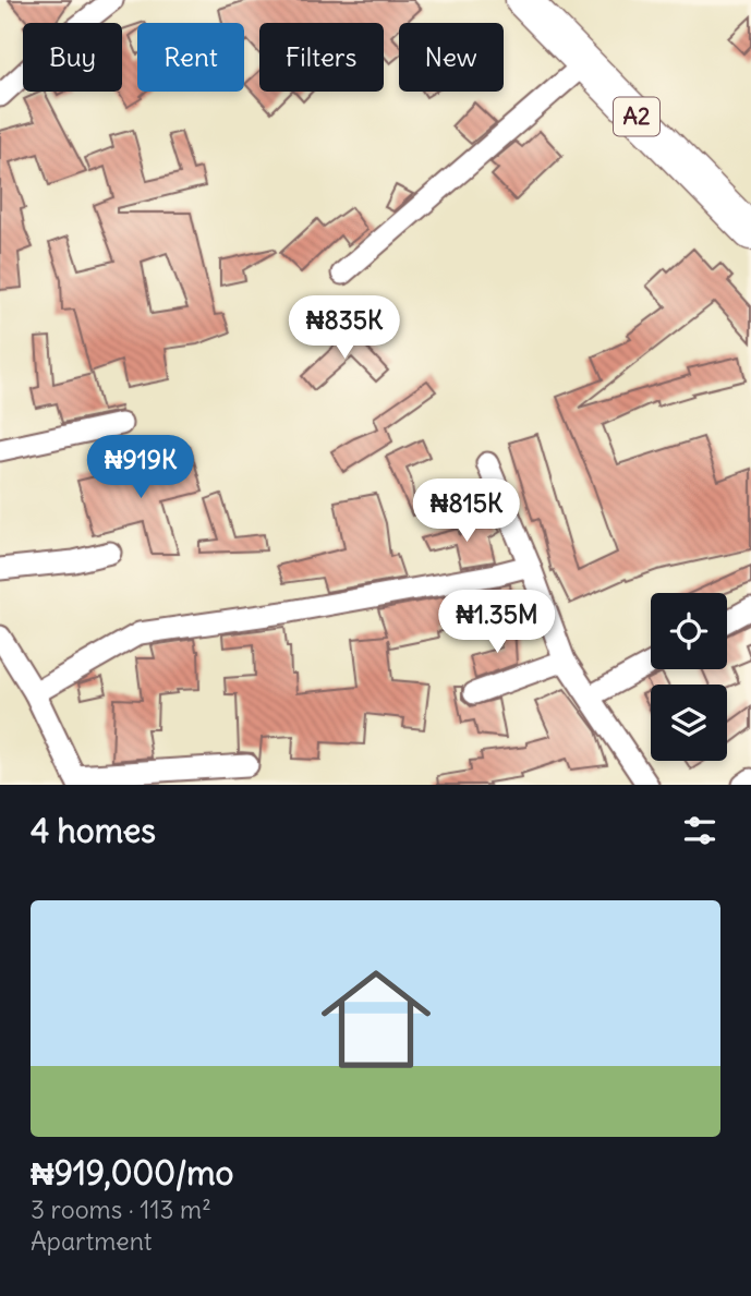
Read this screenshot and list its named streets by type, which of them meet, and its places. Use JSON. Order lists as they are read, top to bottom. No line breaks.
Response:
{"streets":{"highway":["A2"]},"page":{"chip":["Buy","Rent","Filters","New"],"price":["₦835K","₦919K","₦815K","₦1.35M"],"heading":"4 homes","list":[{"name":"₦919,000/mo","note":"3 rooms · 113 m² · Apartment"}]}}
